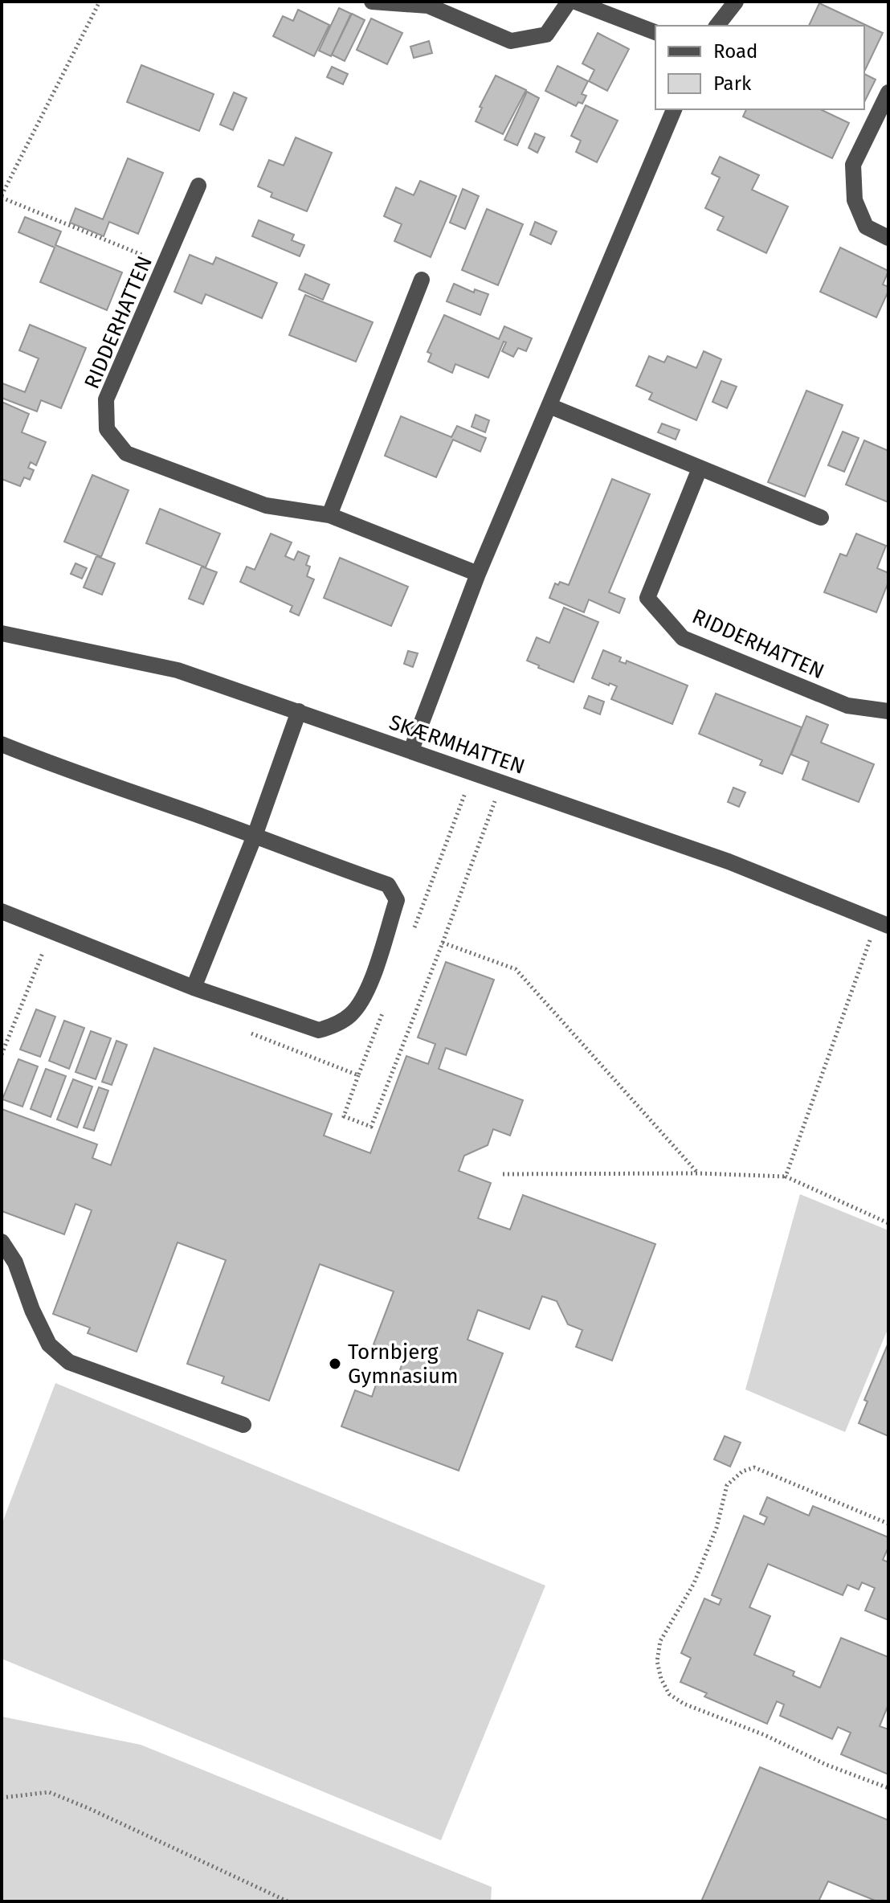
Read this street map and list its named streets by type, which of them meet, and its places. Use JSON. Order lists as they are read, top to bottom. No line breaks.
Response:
{"streets":{"street":["RIDDERHATTEN","SKÆRMHATTEN"]},"places":["Tornbjerg Gymnasium"],"legend":["Road","Park"]}
